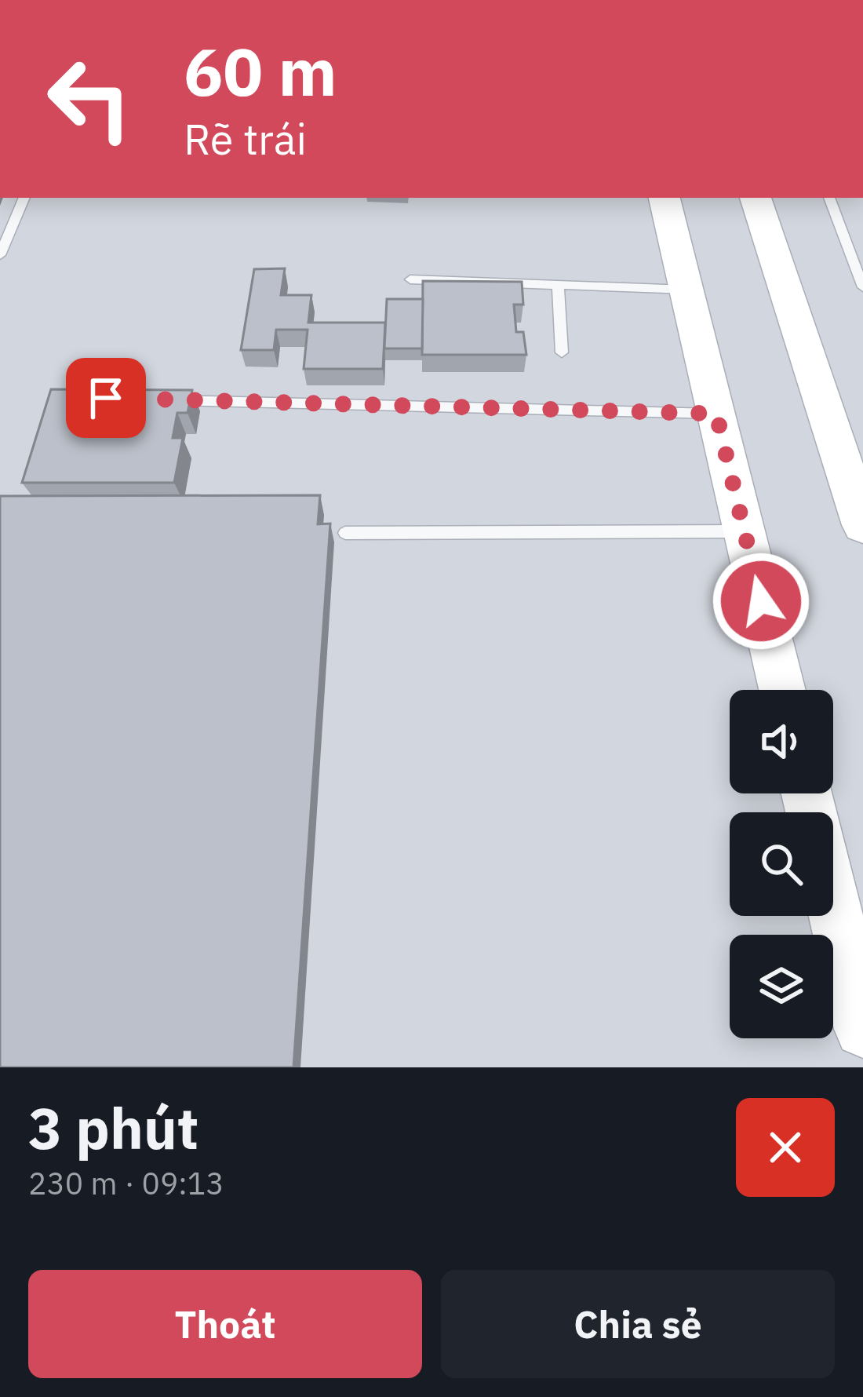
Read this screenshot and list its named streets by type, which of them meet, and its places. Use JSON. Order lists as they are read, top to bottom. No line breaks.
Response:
{"page":{"turn":["60 m","Rẽ trái"],"heading":["3 phút","230 m · 09:13"],"buttons":["Thoát","Chia sẻ"]}}
